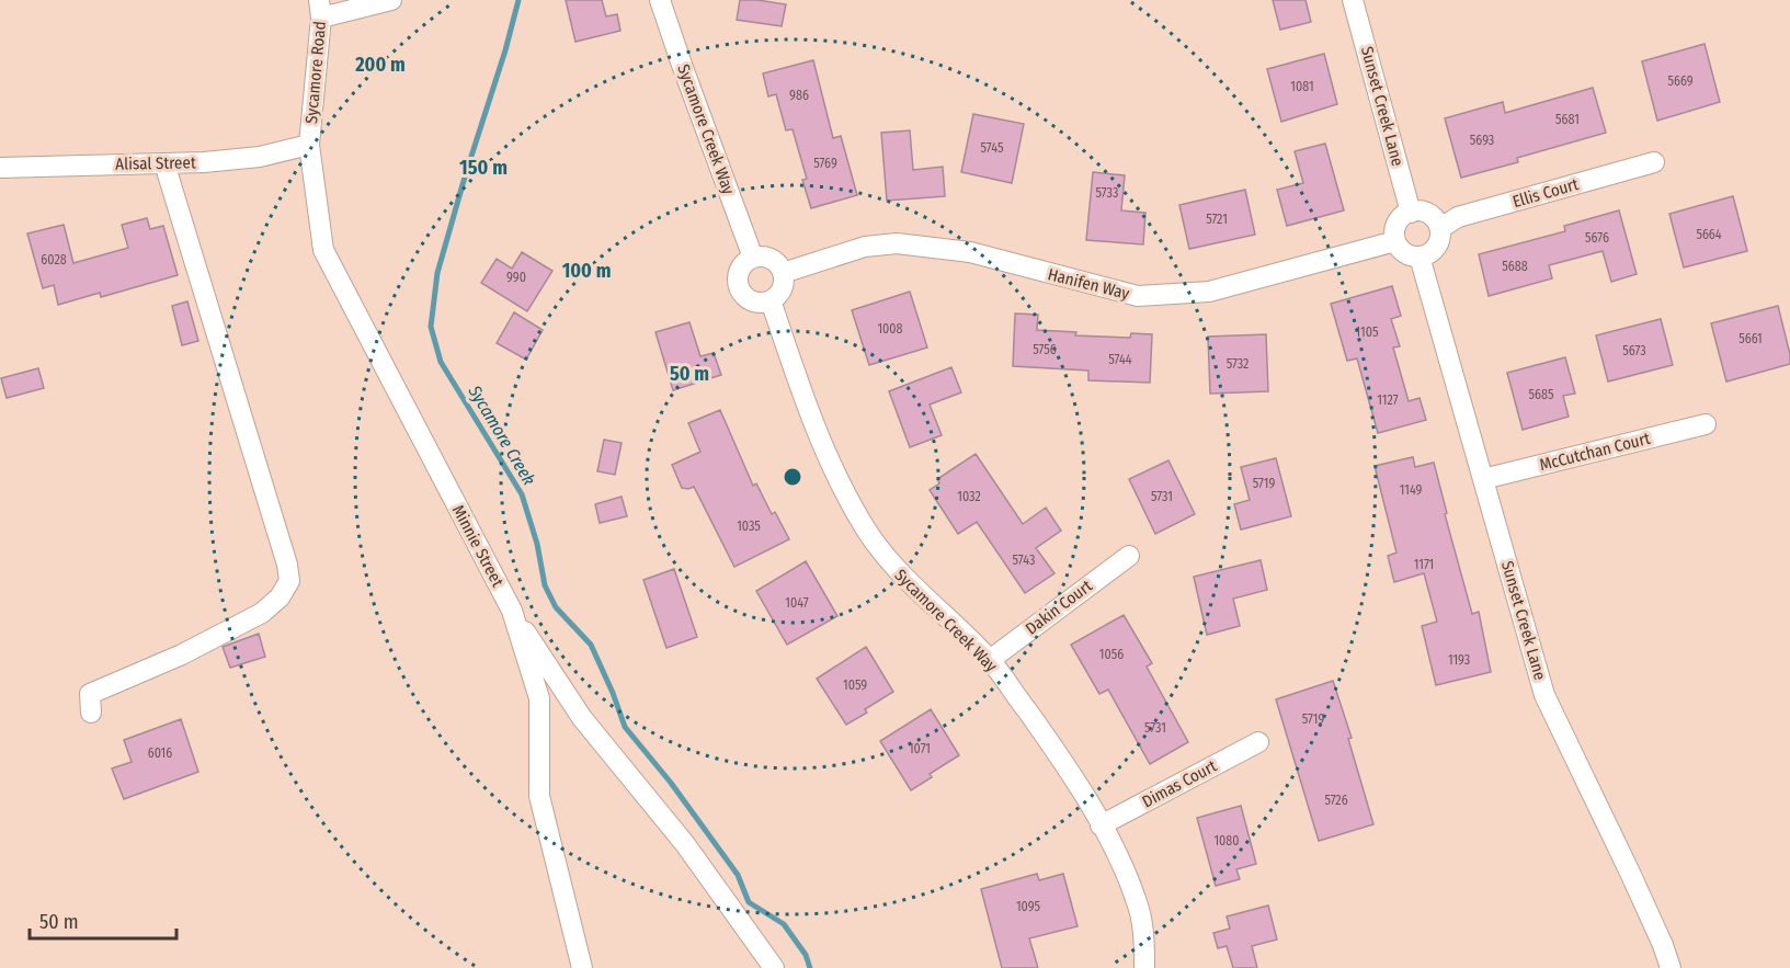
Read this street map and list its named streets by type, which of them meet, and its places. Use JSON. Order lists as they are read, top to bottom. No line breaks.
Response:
{"streets":{"street":["Sycamore Road","Sunset Creek Lane","Sycamore Creek Way","Alisal Street","Ellis Court","Hanifen Way","McCutchan Court","Minnie Street","Dakin Court","Dimas Court"]},"crossings":[["Sycamore Road","Alisal Street"],["Sycamore Road","Minnie Street"],["Sunset Creek Lane","Ellis Court"],["Sunset Creek Lane","Hanifen Way"],["Sunset Creek Lane","McCutchan Court"],["Sycamore Creek Way","Hanifen Way"],["Sycamore Creek Way","Dakin Court"],["Sycamore Creek Way","Dimas Court"],["Alisal Street","Minnie Street"],["Ellis Court","Hanifen Way"]],"water":["Sycamore Creek"],"house_numbers":["5669","1081","986","5681","5693","5745","5769","5733","5721","5664","5676","6028","5688","990","1008","1105","5661","5756","5673","5744","5732","5685","1127","5719","1149","1032","5731","1035","5743","1171","1047","1056","1193","1059","5719","5731","1071","6016","5726","1080","1095"],"scale_bar":"50 m","rings":["200 m","150 m","100 m","50 m"]}
